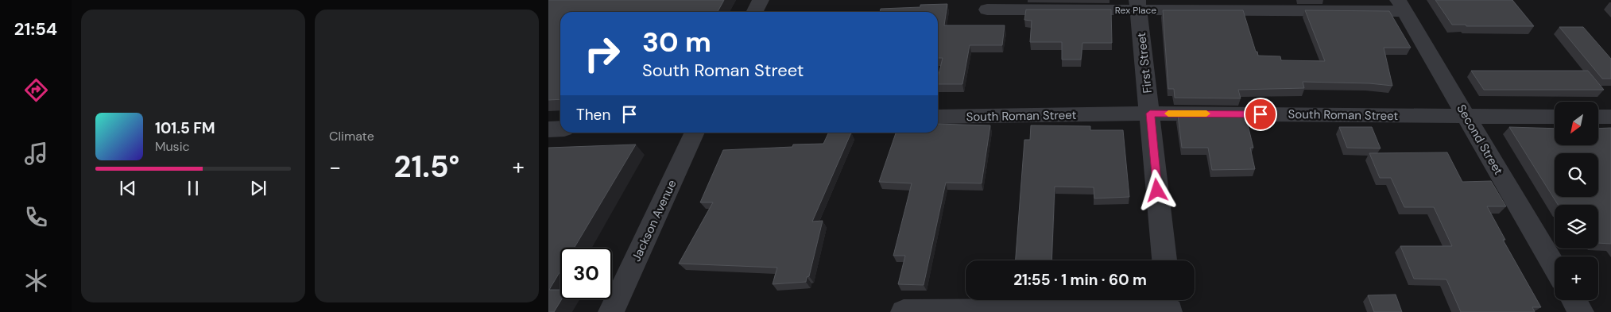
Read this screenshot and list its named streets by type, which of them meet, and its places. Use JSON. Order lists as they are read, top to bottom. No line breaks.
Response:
{"streets":{"street":["Rex Place","First Street","South Roman Street","Second Street","Jackson Avenue"]},"crossings":[["Rex Place","First Street"],["Rex Place","Second Street"],["First Street","South Roman Street"],["South Roman Street","Second Street"]],"north":"bottom left","page":{"tabs":"21:54","tile":"Climate","turn":["30 m","South Roman Street"],"then":"Then","map_buttons":"+","song":["101.5 FM","Music"],"heat":["−","21.5°","+"],"limit":"30","trip":"21:55 · 1 min · 60 m"}}
